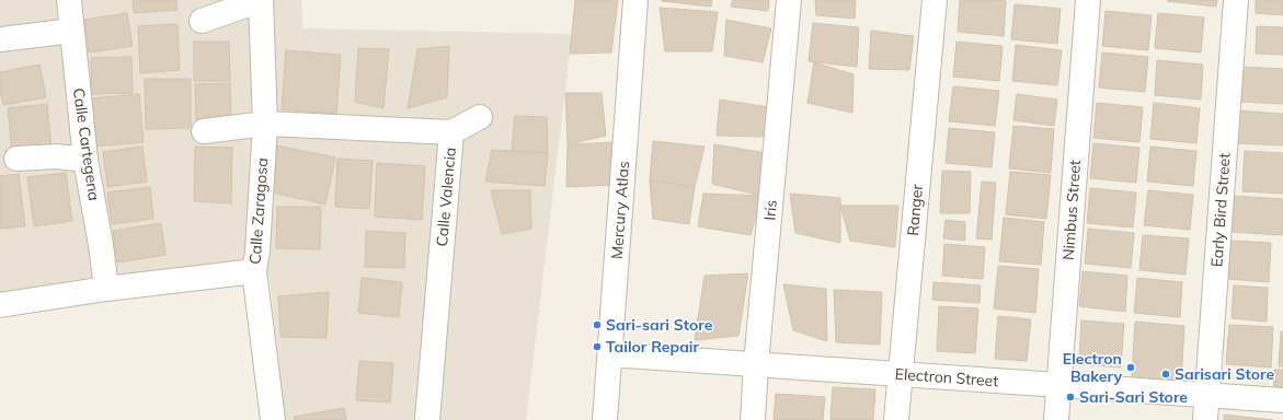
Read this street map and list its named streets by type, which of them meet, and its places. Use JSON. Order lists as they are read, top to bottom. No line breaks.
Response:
{"streets":{"street":["Calle Cartegena","Calle Valencia","Mercury Atlas","Iris","Ranger","Nimbus Street","Early Bird Street","Calle Zaragosa","Electron Street"]},"crossings":[["Calle Valencia","Calle Zaragosa"],["Mercury Atlas","Electron Street"],["Iris","Electron Street"],["Ranger","Electron Street"],["Nimbus Street","Electron Street"],["Early Bird Street","Electron Street"]],"places":["Sari-sari Store","Tailor Repair","Electron Bakery","Sarisari Store","Sari-Sari Store"]}
